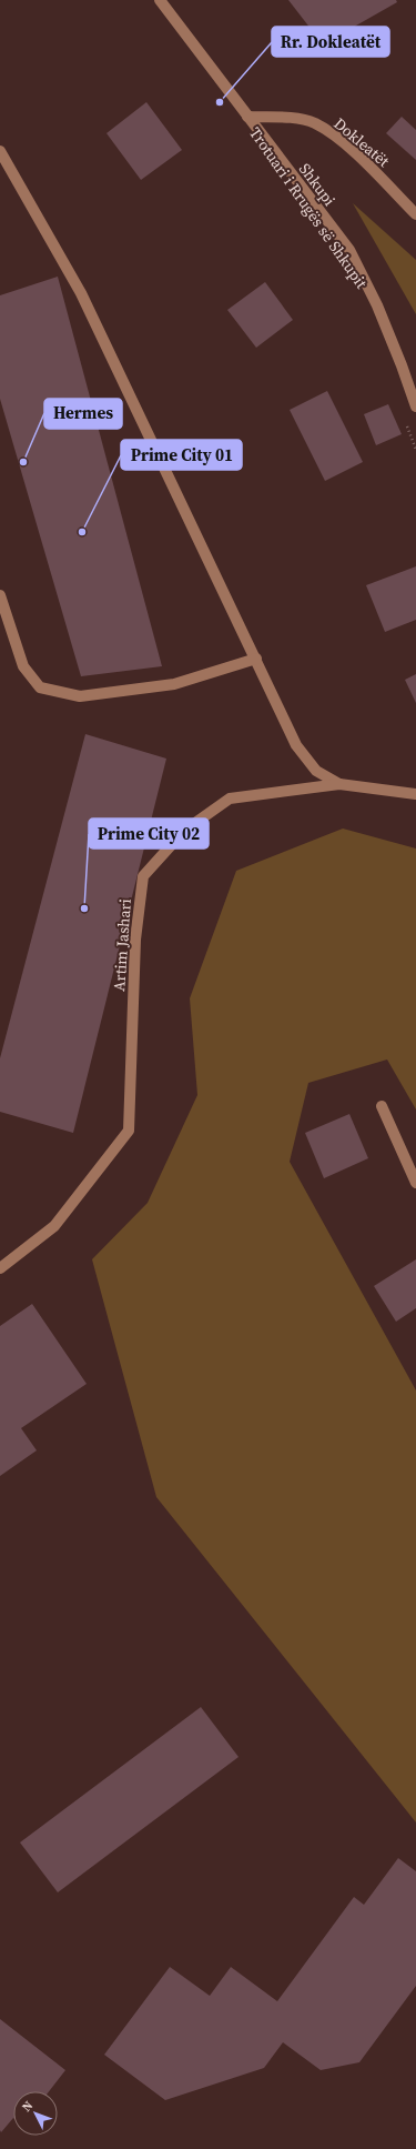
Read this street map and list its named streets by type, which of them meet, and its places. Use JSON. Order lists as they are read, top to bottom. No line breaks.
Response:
{"streets":{"street":["Dokleatët","Shkupi","Artim Jashari"]},"crossings":[["Dokleatët","Shkupi"]],"places":["Rr. Dokleatët","Hermes","Prime City 01","Prime City 02"],"north":"top left"}
